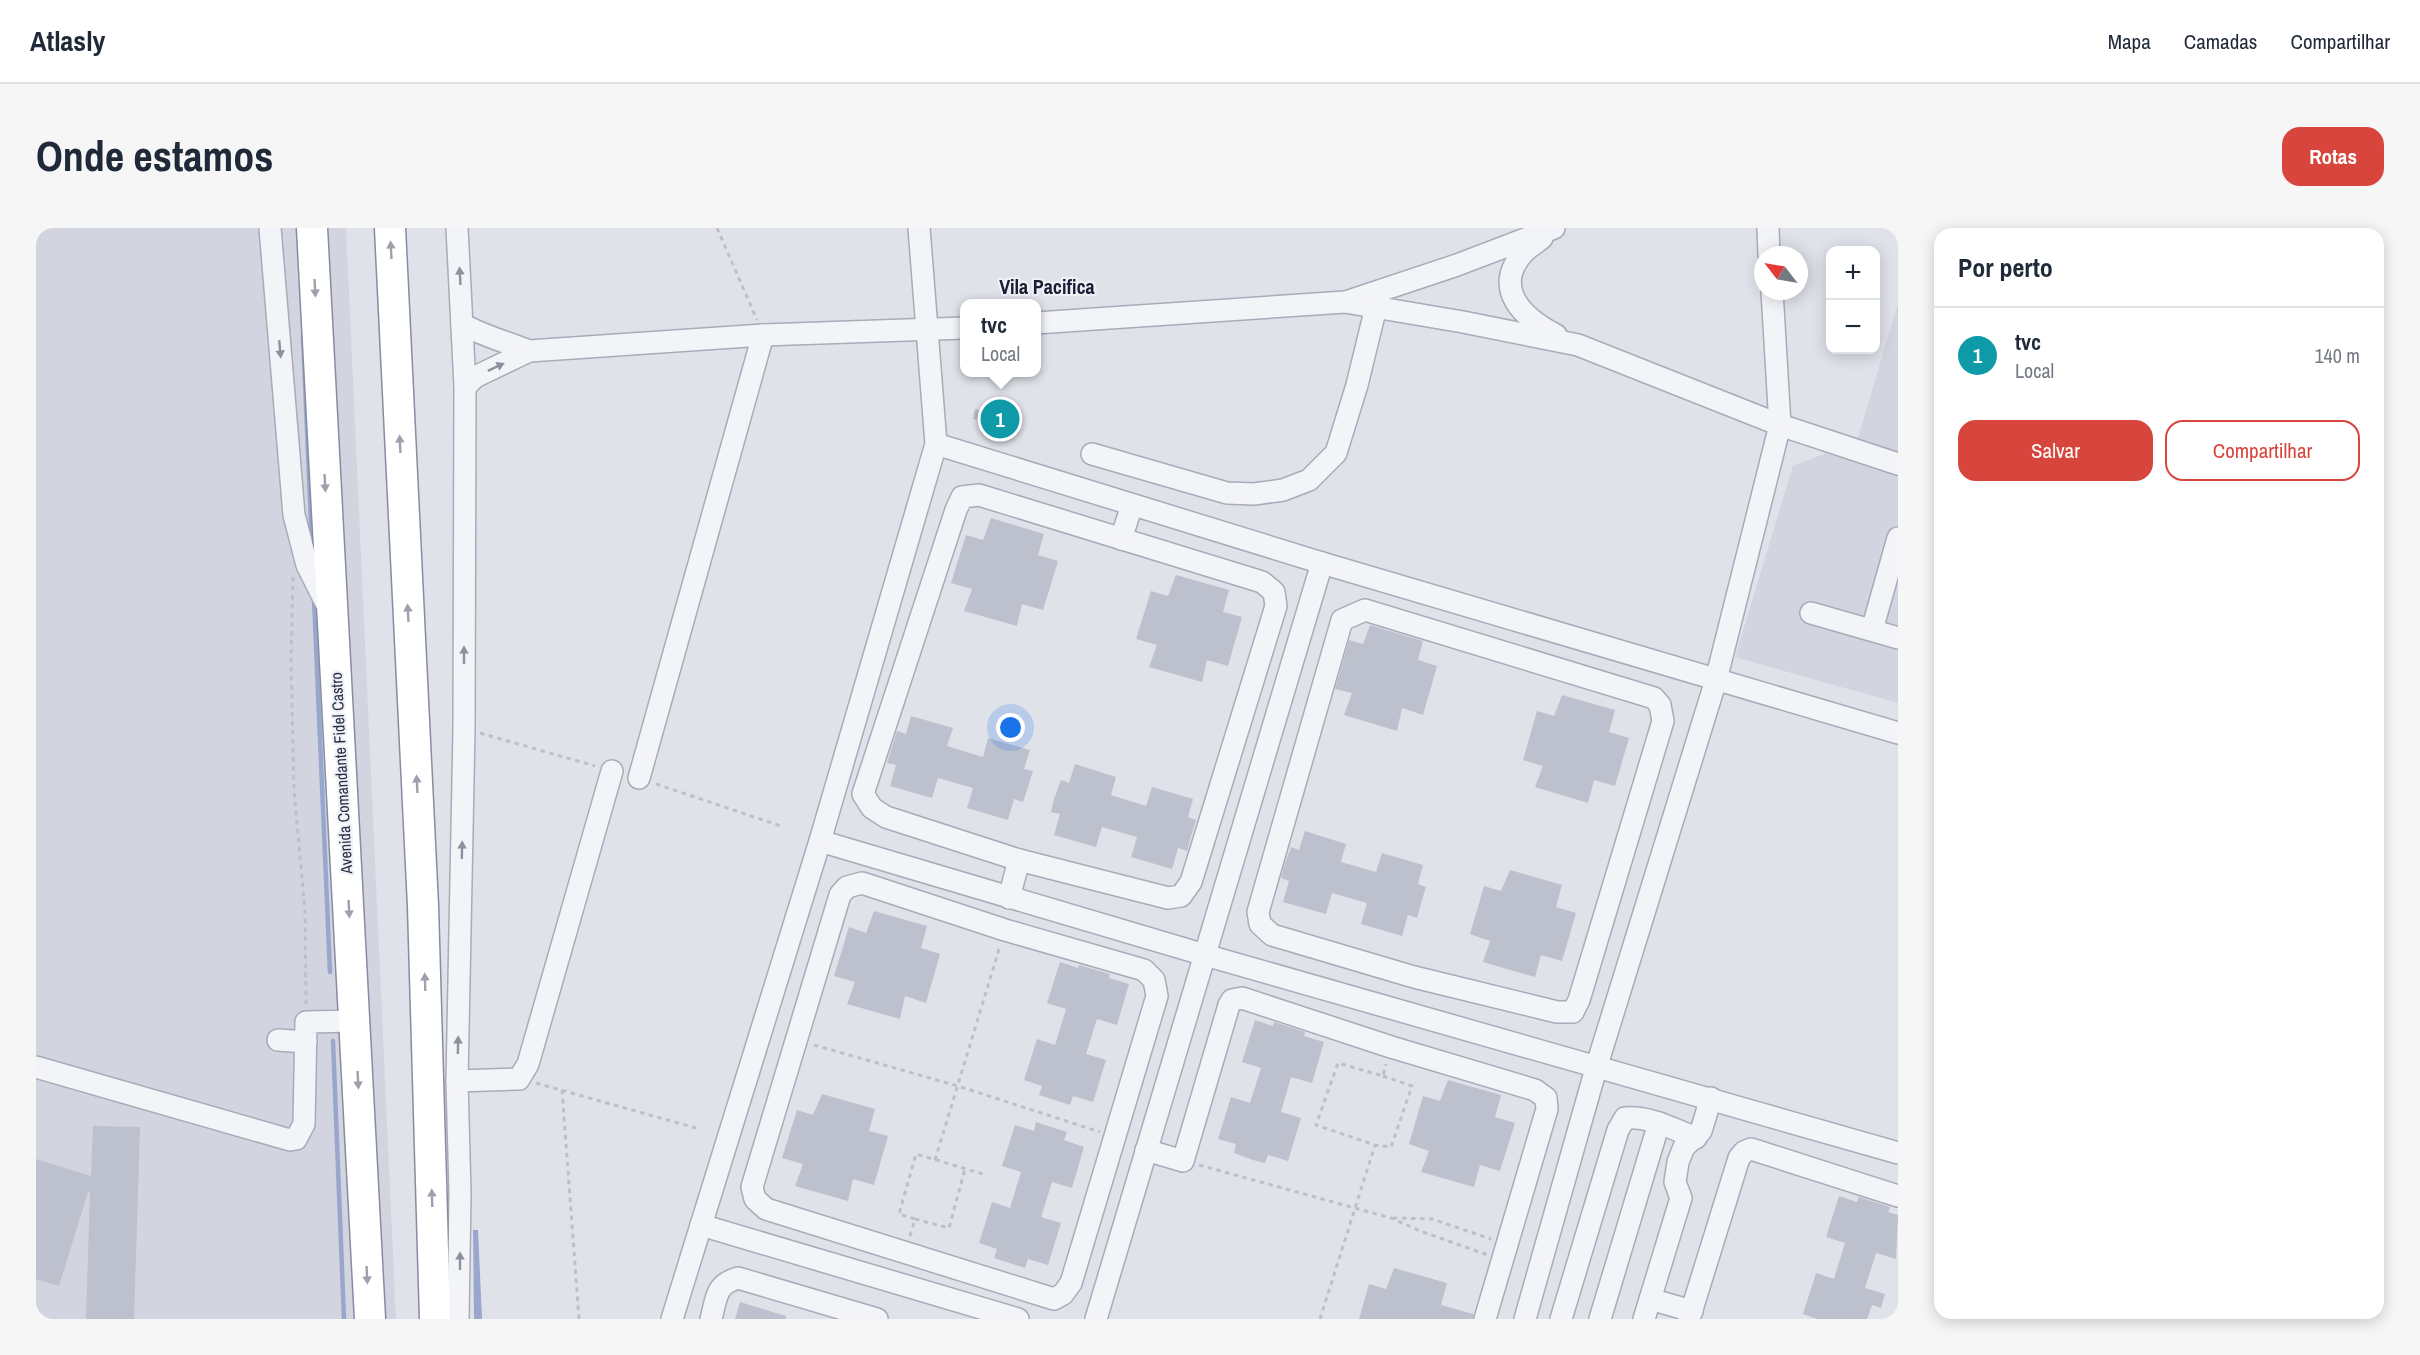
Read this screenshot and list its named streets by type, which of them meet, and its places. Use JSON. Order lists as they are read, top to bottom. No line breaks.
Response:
{"streets":{"highway":["Avenida Comandante Fidel Castro"]},"districts":["Vila Pacifica"],"north":"top left","page":{"header":"Atlasly","nav":["Mapa","Camadas","Compartilhar"],"buttons":["Rotas",["Salvar","Compartilhar"]],"title":"Onde estamos","heading":"Por perto","map_buttons":["+","−"],"popup":["tvc","Local"],"list":[{"mark":"1","name":"tvc","note":"Local","value":"140 m"}],"pins":"1"}}
